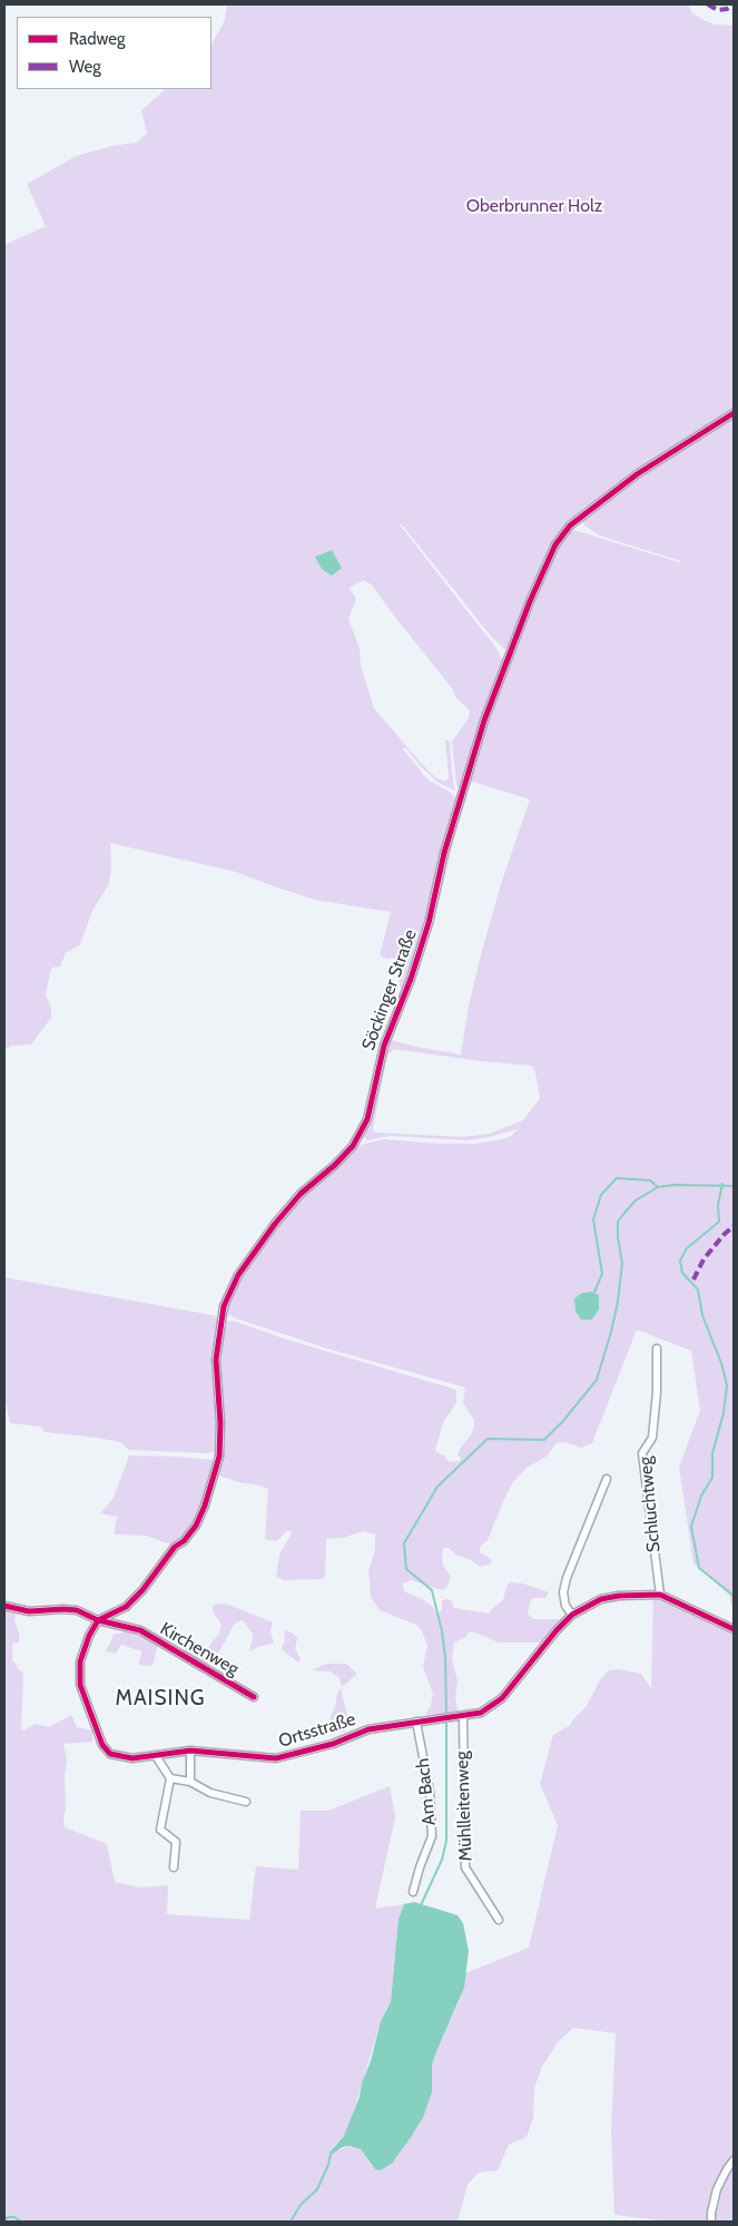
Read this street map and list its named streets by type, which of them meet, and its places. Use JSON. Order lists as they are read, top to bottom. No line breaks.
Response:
{"streets":{"street":["Söckinger Straße","Schluchtweg","Kirchenweg","Ortsstraße","Am Bach","Mühlleitenweg"]},"crossings":[["Söckinger Straße","Kirchenweg"],["Söckinger Straße","Ortsstraße"],["Schluchtweg","Ortsstraße"],["Kirchenweg","Ortsstraße"],["Ortsstraße","Am Bach"],["Ortsstraße","Mühlleitenweg"]],"districts":["MAISING"],"parks":["Oberbrunner Holz"],"legend":["Radweg","Weg"]}
